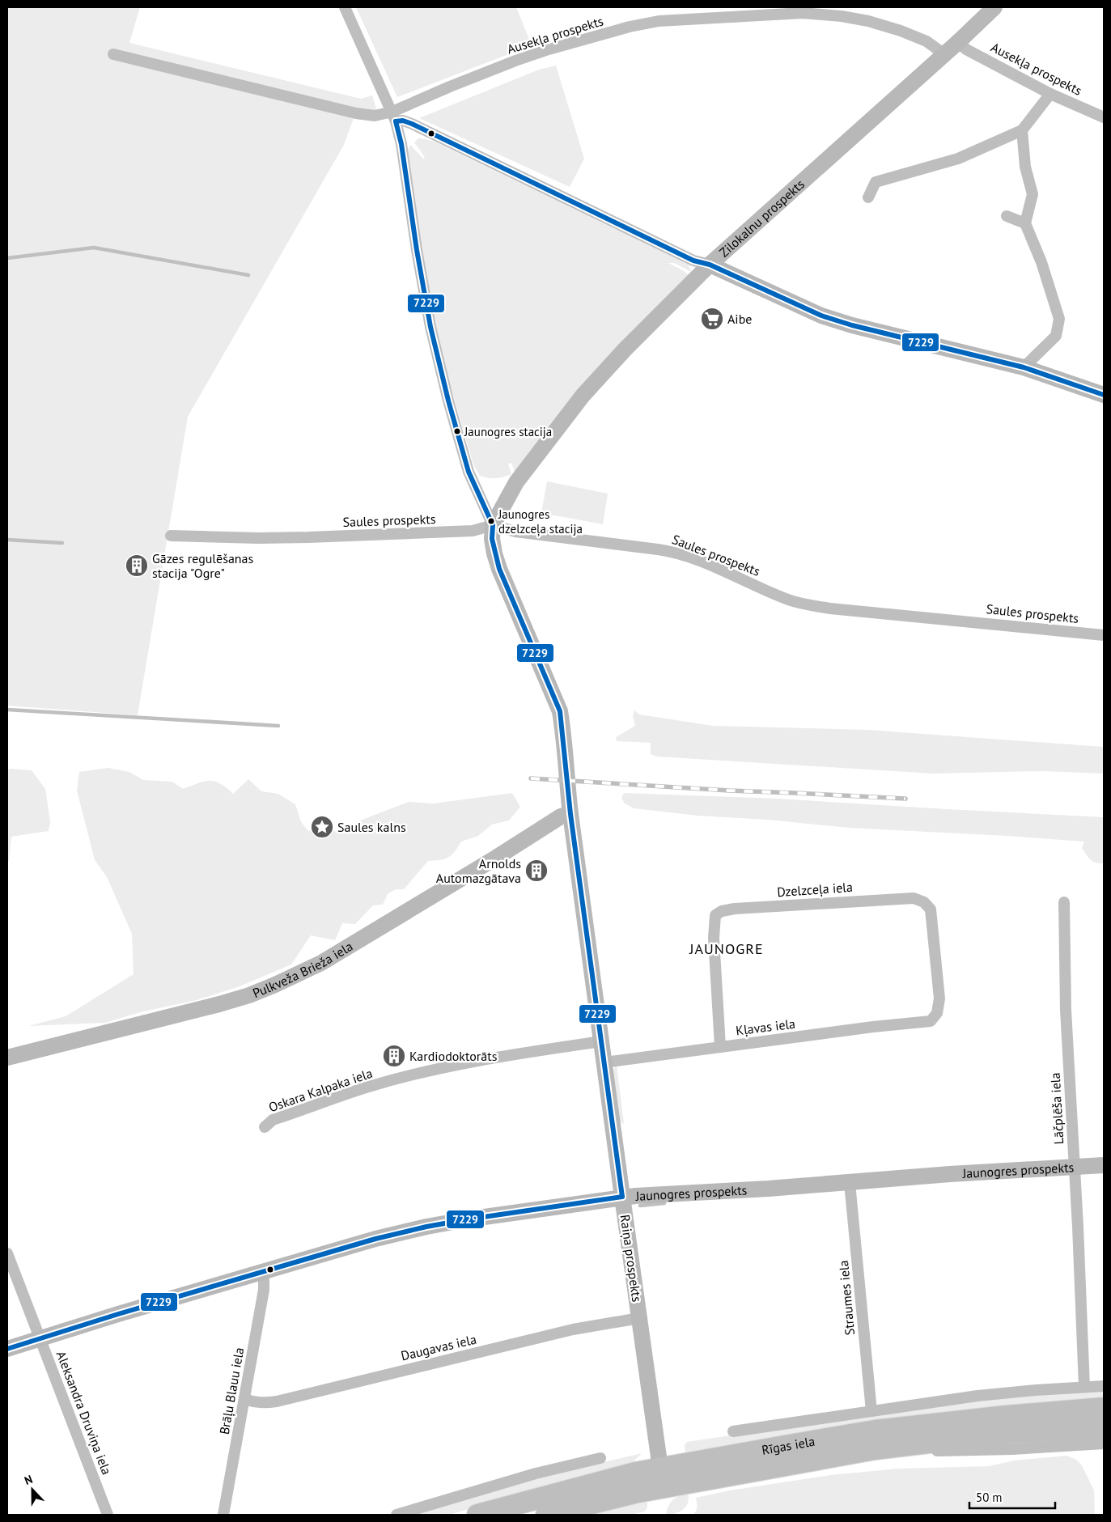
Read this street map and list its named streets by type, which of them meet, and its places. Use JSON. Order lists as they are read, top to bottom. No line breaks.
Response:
{"streets":{"highway":["Rīgas iela"],"main road":["Zilokalnu prospekts","Pulkveža Brieža iela","Jaunogres prospekts","Raiņa prospekts"],"street":["Ausekļa prospekts","Saules prospekts","Dzelzceļa iela","Kļavas iela","Oskara Kalpaka iela","Lāčplēša iela","Straumes iela","Daugavas iela","Brāļu Blauu iela","Aleksandra Druviņa iela"]},"crossings":[["Ausekļa prospekts","Zilokalnu prospekts"],["Zilokalnu prospekts","Saules prospekts"],["Zilokalnu prospekts","Raiņa prospekts"],["Saules prospekts","Raiņa prospekts"],["Dzelzceļa iela","Kļavas iela"],["Pulkveža Brieža iela","Raiņa prospekts"],["Kļavas iela","Raiņa prospekts"],["Oskara Kalpaka iela","Raiņa prospekts"],["Lāčplēša iela","Jaunogres prospekts"],["Lāčplēša iela","Rīgas iela"],["Jaunogres prospekts","Raiņa prospekts"],["Jaunogres prospekts","Straumes iela"],["Jaunogres prospekts","Brāļu Blauu iela"],["Jaunogres prospekts","Aleksandra Druviņa iela"],["Raiņa prospekts","Daugavas iela"],["Raiņa prospekts","Rīgas iela"],["Straumes iela","Rīgas iela"],["Daugavas iela","Brāļu Blauu iela"]],"districts":["JAUNOGRE"],"places":{"supermarket":["Aibe"],"other":["Jaunogres stacija","Jaunogres dzelzceļa stacija"],"building":["Gāzes regulēšanas stacija \"Ogre\"","Arnolds Automazgātava","Kardiodoktorāts"],"place":["Saules kalns"]},"lines":["transit line 7229"],"scale_bar":"50 m","north":"top"}
